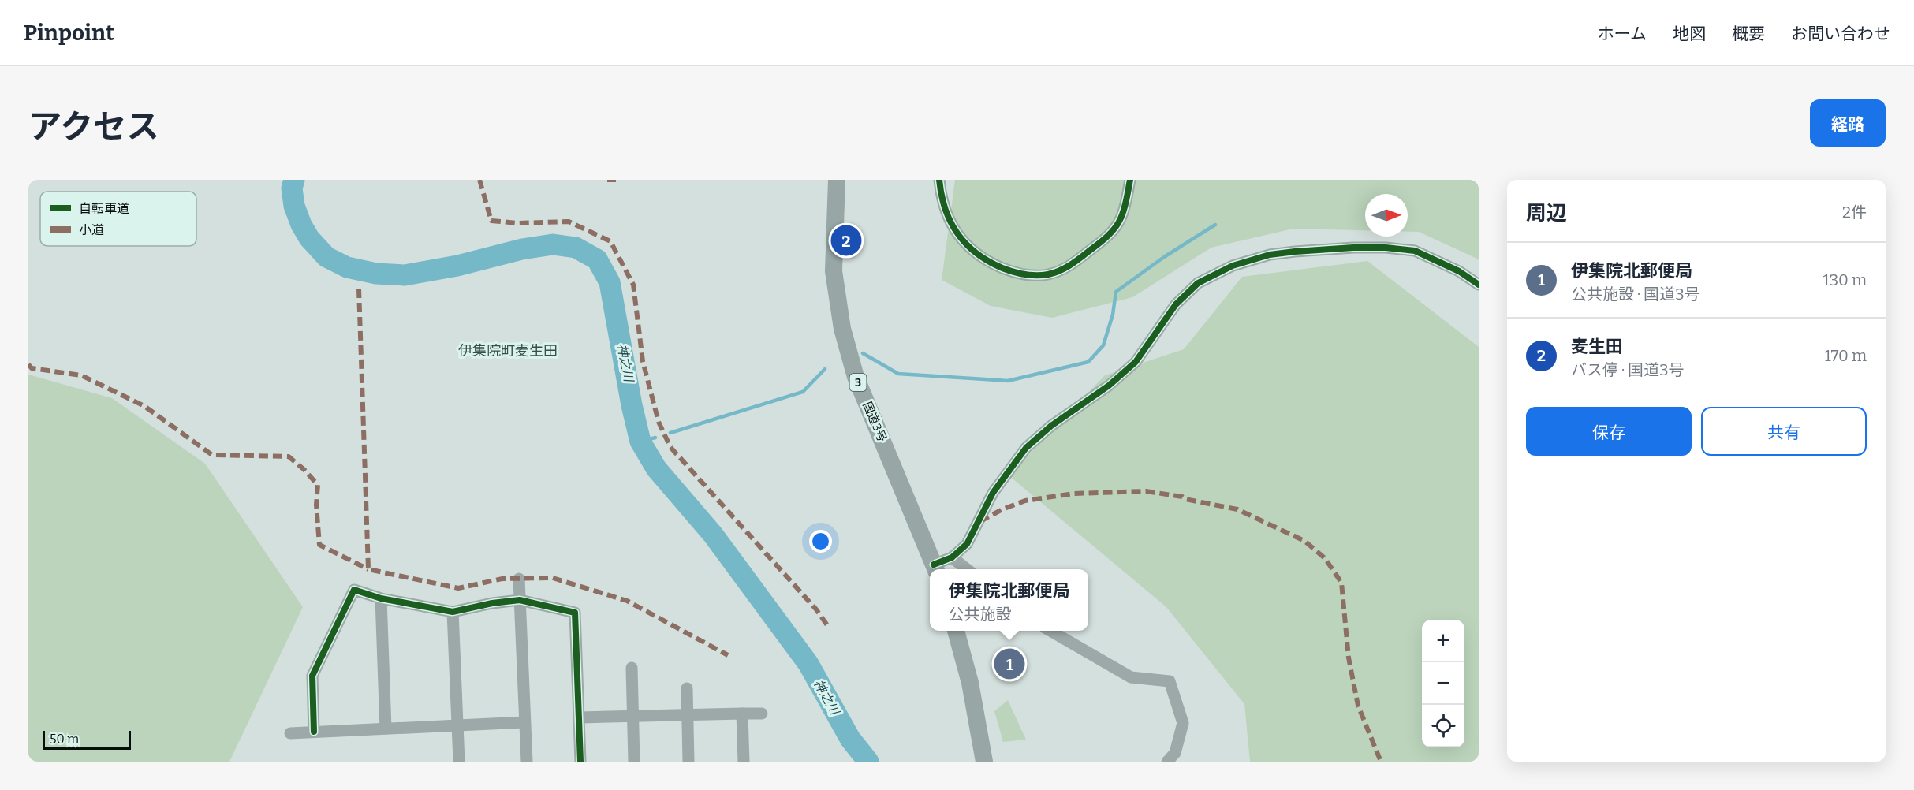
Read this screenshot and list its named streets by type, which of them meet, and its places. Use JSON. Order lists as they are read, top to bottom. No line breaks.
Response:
{"streets":{"highway":["3","国道3号"]},"districts":["伊集院町麦生田"],"water":["神之川"],"legend":["自転車道","小道"],"scale_bar":"50 m","north":"right","page":{"header":"Pinpoint","nav":["ホーム","地図","概要","お問い合わせ"],"title":"アクセス","buttons":["経路",["保存","共有"]],"heading":["周辺","2件"],"pins":["2","1"],"list":[{"mark":"1","name":"伊集院北郵便局","note":"公共施設 · 国道3号","value":"130 m"},{"mark":"2","name":"麦生田","note":"バス停 · 国道3号","value":"170 m"}],"popup":["伊集院北郵便局","公共施設"],"map_buttons":["+","−"],"scale":"50 m"}}
